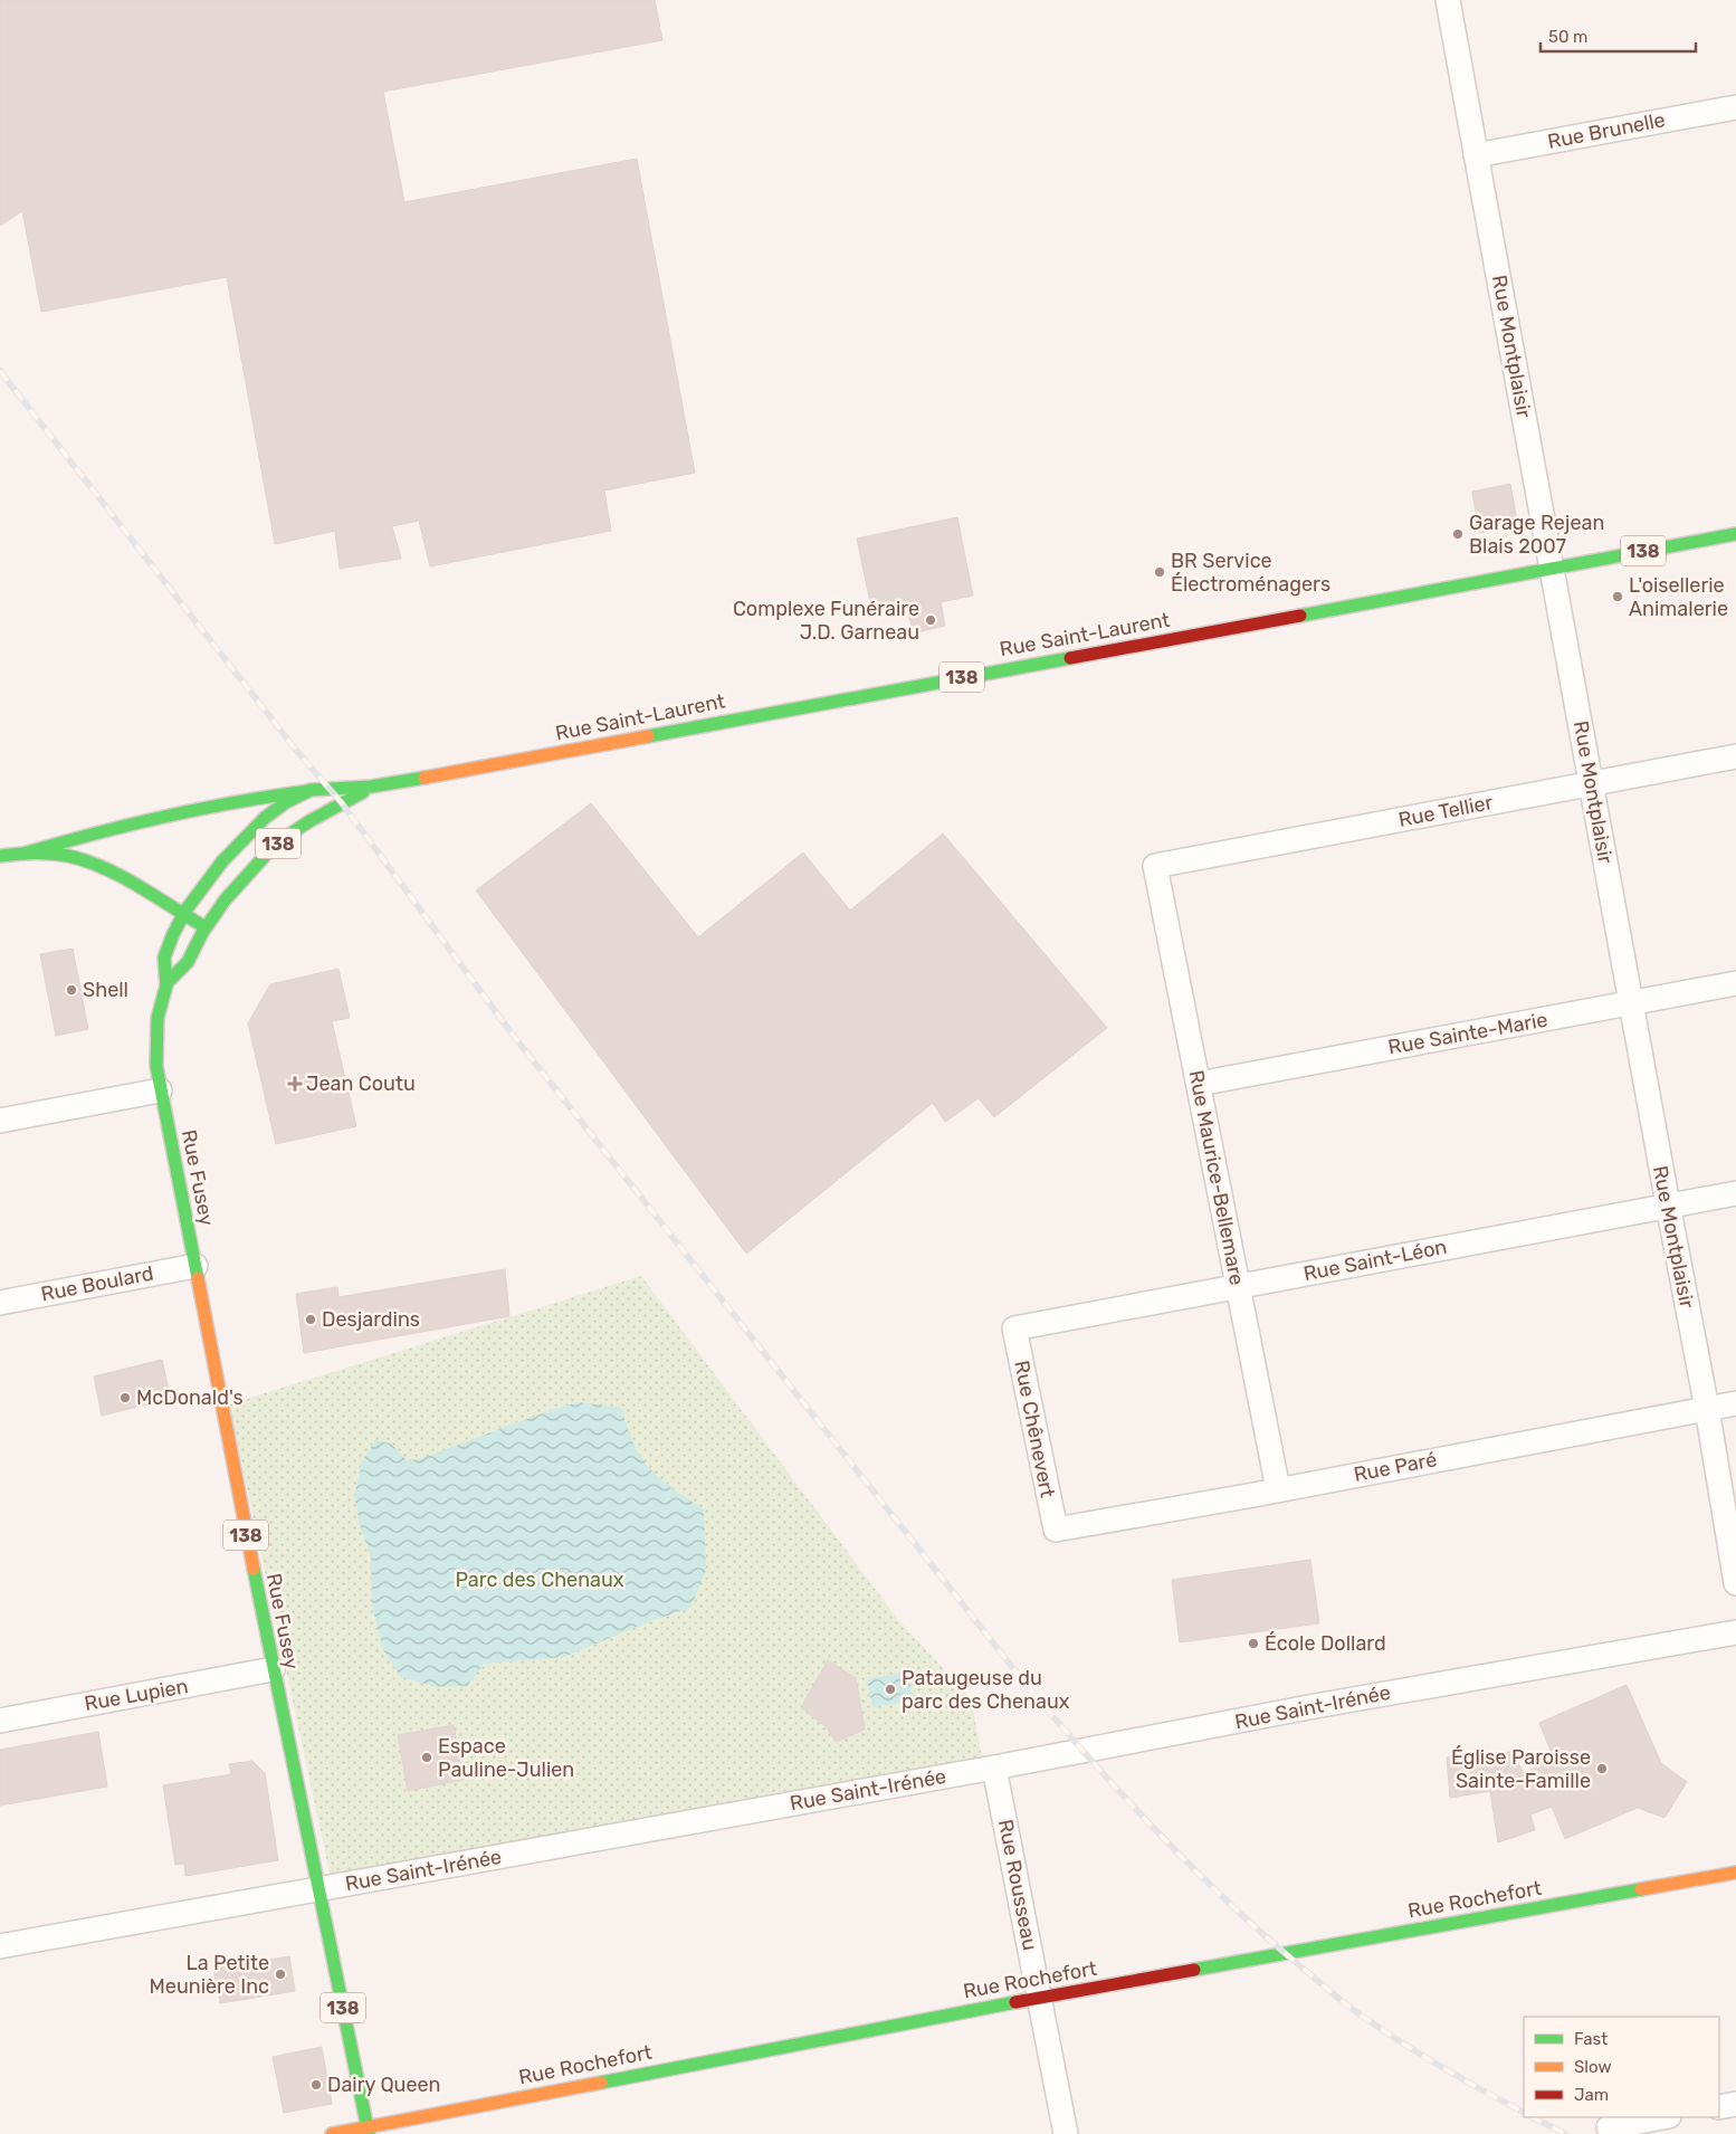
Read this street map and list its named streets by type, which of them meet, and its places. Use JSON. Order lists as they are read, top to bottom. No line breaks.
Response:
{"streets":{"main road":["138","Rue Saint-Laurent","Rue Fusey","Rue Rochefort"],"street":["Rue Brunelle","Rue Montplaisir","Rue Tellier","Rue Sainte-Marie","Rue Maurice-Bellemare","Rue Saint-Léon","Rue Boulard","Rue Chênevert","Rue Paré","Rue Lupien","Rue Saint-Irénée","Rue Rousseau"]},"crossings":[["Rue Brunelle","Rue Montplaisir"],["Rue Montplaisir","Rue Saint-Laurent"],["Rue Montplaisir","Rue Tellier"],["Rue Montplaisir","Rue Sainte-Marie"],["Rue Montplaisir","Rue Saint-Léon"],["Rue Montplaisir","Rue Paré"],["Rue Saint-Laurent","Rue Fusey"],["Rue Tellier","Rue Maurice-Bellemare"],["Rue Sainte-Marie","Rue Maurice-Bellemare"],["Rue Fusey","Rue Boulard"],["Rue Fusey","Rue Lupien"],["Rue Fusey","Rue Saint-Irénée"],["Rue Fusey","Rue Rochefort"],["Rue Maurice-Bellemare","Rue Saint-Léon"],["Rue Maurice-Bellemare","Rue Paré"],["Rue Saint-Léon","Rue Chênevert"],["Rue Chênevert","Rue Paré"],["Rue Saint-Irénée","Rue Rousseau"],["Rue Rousseau","Rue Rochefort"]],"parks":["Parc des Chenaux"],"places":{"other":["Garage Rejean Blais 2007","BR Service Électroménagers","L'oisellerie Animalerie","Complexe Funéraire J.D. Garneau","Shell","Desjardins","McDonald's","École Dollard","Pataugeuse du parc des Chenaux","Espace Pauline-Julien","Église Paroisse Sainte-Famille","La Petite Meunière Inc","Dairy Queen"],"health":["Jean Coutu"]},"legend":["Fast","Slow","Jam"],"scale_bar":"50 m"}
